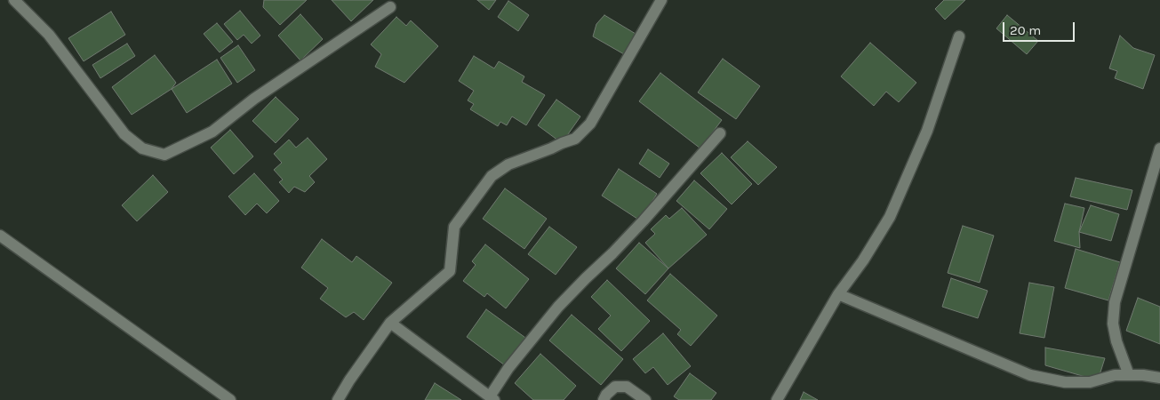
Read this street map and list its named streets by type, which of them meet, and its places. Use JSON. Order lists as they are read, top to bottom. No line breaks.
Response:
{"scale_bar":"20 m"}
